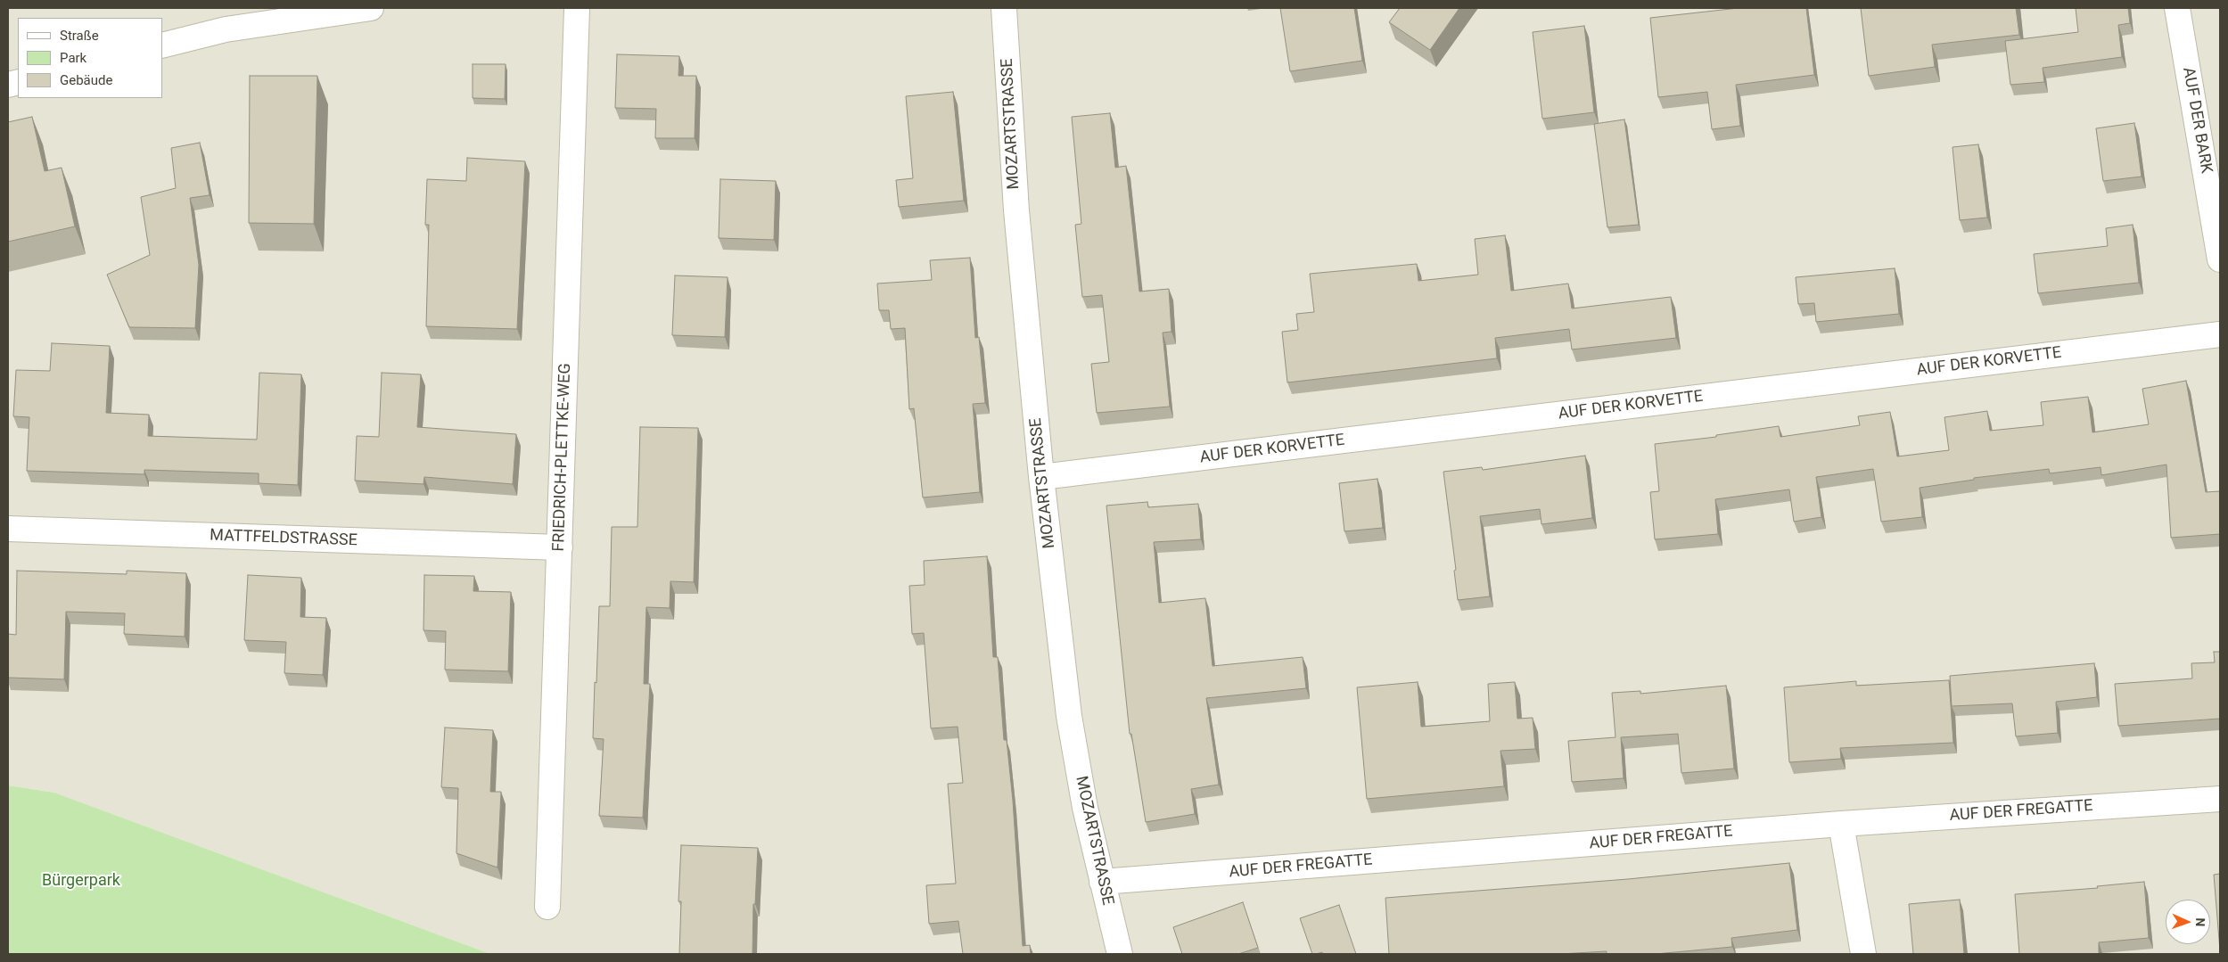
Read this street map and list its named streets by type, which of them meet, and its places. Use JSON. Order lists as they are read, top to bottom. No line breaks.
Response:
{"streets":{"street":["AUF DER BARK","MOZARTSTRASSE","AUF DER KORVETTE","FRIEDRICH-PLETTKE-WEG","MATTFELDSTRASSE","AUF DER FREGATTE"]},"crossings":[["MOZARTSTRASSE","AUF DER KORVETTE"],["MOZARTSTRASSE","AUF DER FREGATTE"],["FRIEDRICH-PLETTKE-WEG","MATTFELDSTRASSE"]],"parks":["Bürgerpark"],"legend":["Straße","Park","Gebäude"],"north":"right"}
